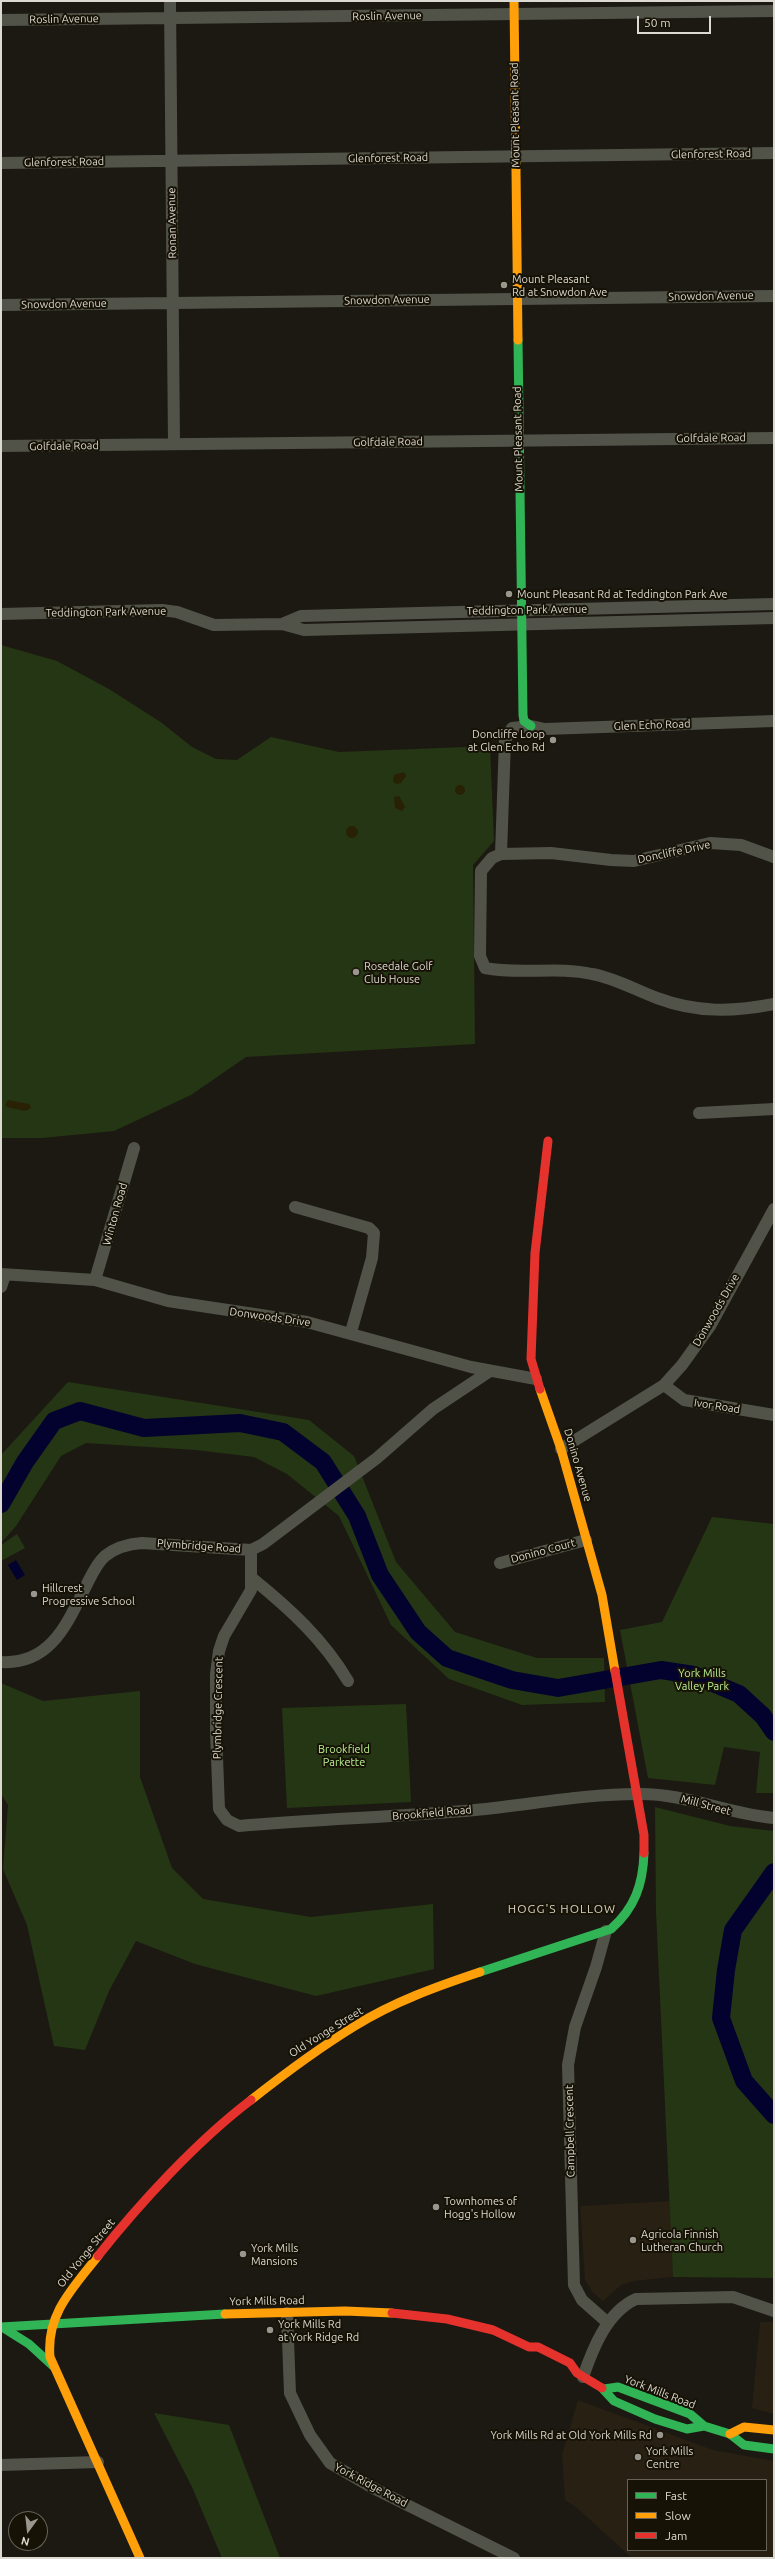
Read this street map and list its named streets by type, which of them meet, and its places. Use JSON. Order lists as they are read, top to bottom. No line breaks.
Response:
{"streets":{"street":["Roslin Avenue","Mount Pleasant Road","Glenforest Road","Ronan Avenue","Snowdon Avenue","Golfdale Road","Teddington Park Avenue","Glen Echo Road","Doncliffe Drive","Winton Road","Donwoods Drive","Ivor Road","Donino Avenue","Plymbridge Road","Donino Court","Plymbridge Crescent","Mill Street","Brookfield Road","Old Yonge Street","Campbell Crescent","York Mills Road","York Ridge Road"]},"crossings":[["Roslin Avenue","Mount Pleasant Road"],["Roslin Avenue","Ronan Avenue"],["Mount Pleasant Road","Glenforest Road"],["Mount Pleasant Road","Snowdon Avenue"],["Mount Pleasant Road","Golfdale Road"],["Mount Pleasant Road","Teddington Park Avenue"],["Mount Pleasant Road","Glen Echo Road"],["Glenforest Road","Ronan Avenue"],["Ronan Avenue","Snowdon Avenue"],["Ronan Avenue","Golfdale Road"],["Winton Road","Donwoods Drive"],["Donwoods Drive","Ivor Road"],["Donwoods Drive","Donino Avenue"],["Donwoods Drive","Plymbridge Road"],["Donino Avenue","Donino Court"],["Donino Avenue","Mill Street"],["Donino Avenue","Brookfield Road"],["Donino Avenue","Old Yonge Street"],["Plymbridge Road","Plymbridge Crescent"],["Plymbridge Crescent","Brookfield Road"],["Mill Street","Brookfield Road"],["Mill Street","Old Yonge Street"],["Brookfield Road","Old Yonge Street"],["Old Yonge Street","Campbell Crescent"],["Old Yonge Street","York Mills Road"],["York Mills Road","York Ridge Road"]],"districts":["HOGG'S HOLLOW"],"parks":["York Mills Valley Park","Brookfield Parkette"],"places":["Mount Pleasant Rd at Snowdon Ave","Mount Pleasant Rd at Teddington Park Ave","Doncliffe Loop at Glen Echo Rd","Rosedale Golf Club House","Hillcrest Progressive School","Townhomes of Hogg's Hollow","Agricola Finnish Lutheran Church","York Mills Mansions","York Mills Rd at York Ridge Rd","York Mills Rd at Old York Mills Rd","York Mills Centre"],"legend":["Fast","Slow","Jam"],"scale_bar":"50 m","north":"bottom"}
